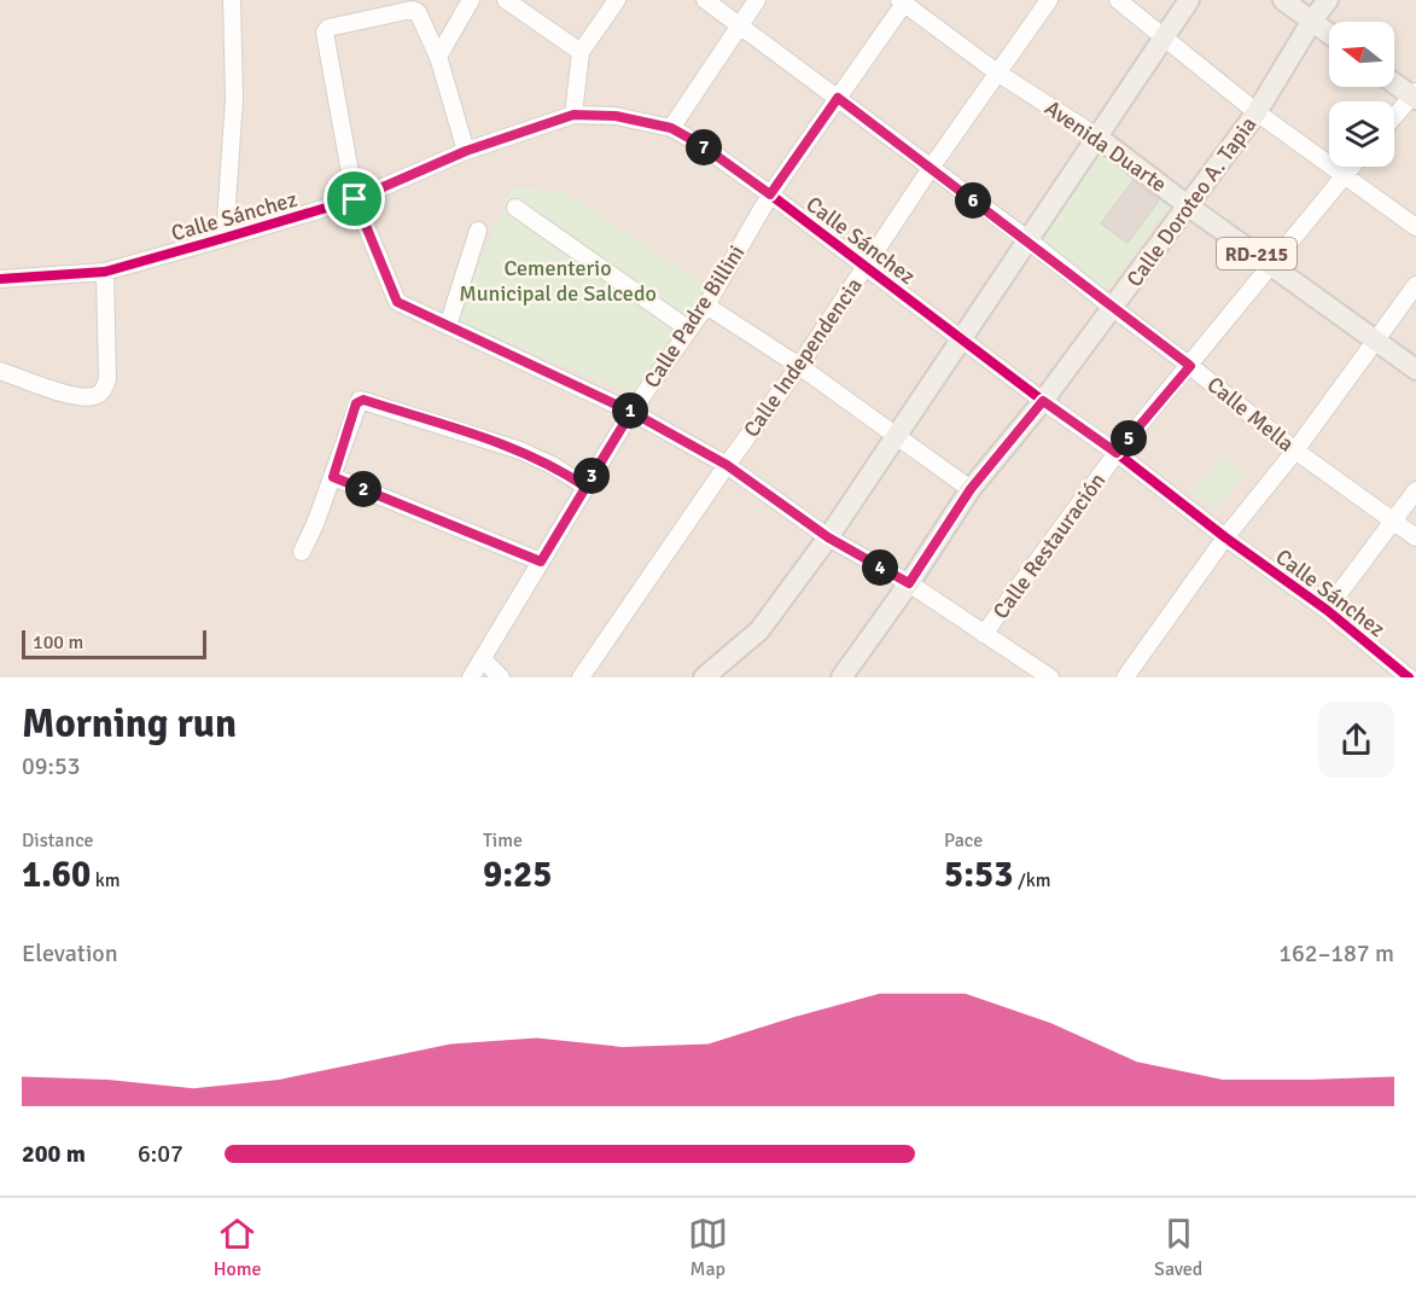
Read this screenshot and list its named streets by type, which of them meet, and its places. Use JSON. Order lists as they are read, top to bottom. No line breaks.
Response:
{"streets":{"main road":["Avenida Duarte","Calle Doroteo A. Tapia","RD-215"],"street":["Calle Sánchez","Calle Padre Billini","Calle Independencia","Calle Mella","Calle Restauración"]},"crossings":[["Avenida Duarte","Calle Doroteo A. Tapia"],["Avenida Duarte","Calle Padre Billini"],["Avenida Duarte","Calle Independencia"],["Avenida Duarte","Calle Restauración"],["Calle Doroteo A. Tapia","Calle Sánchez"],["Calle Doroteo A. Tapia","Calle Mella"],["Calle Sánchez","Calle Padre Billini"],["Calle Sánchez","Calle Independencia"],["Calle Sánchez","Calle Restauración"],["Calle Padre Billini","Calle Mella"],["Calle Independencia","Calle Mella"],["Calle Mella","Calle Restauración"]],"parks":["Cementerio Municipal de Salcedo"],"scale_bar":"100 m","north":"left","page":{"pins":["7","6","1","5","3","2","4"],"scale":"100 m","heading":["Morning run","09:53"],"stats":[["Distance","1.60 km"],["Time","9:25"],["Pace","5:53 /km"]],"chart":["Elevation","162–187 m"],"list":[{"name":"200 m","note":"6:07"}],"tabs":["Home","Map","Saved"]}}
